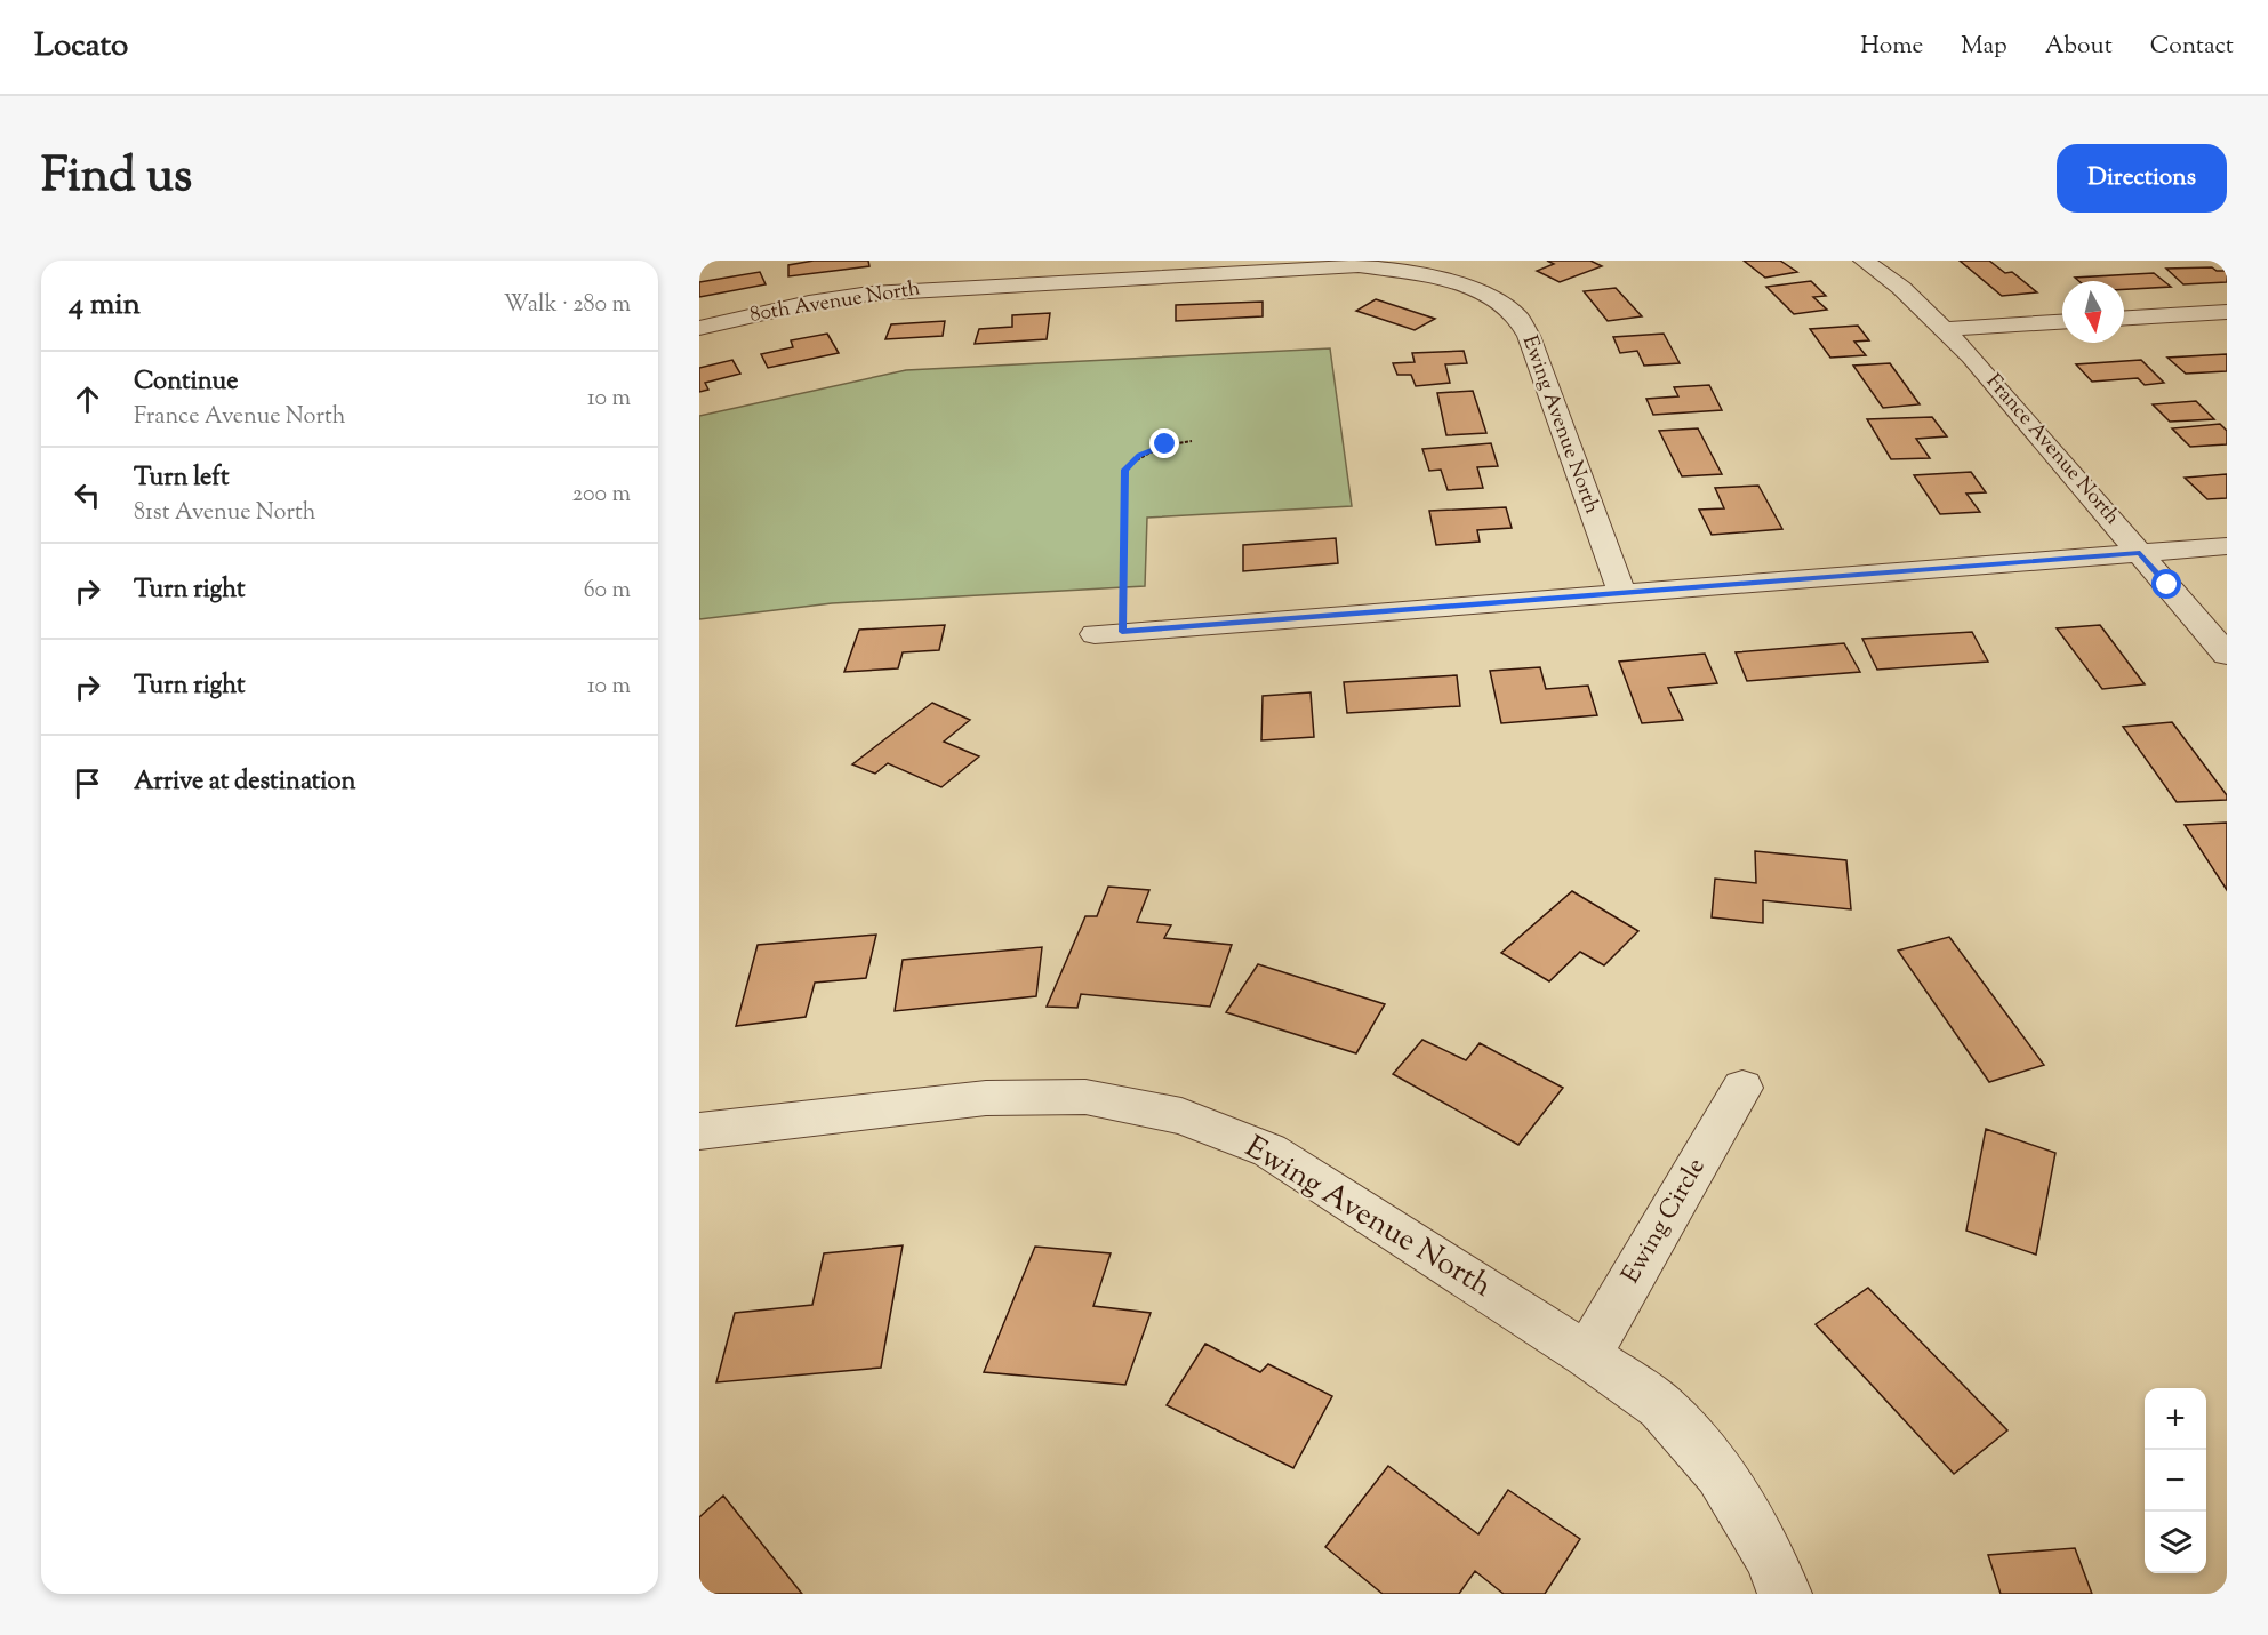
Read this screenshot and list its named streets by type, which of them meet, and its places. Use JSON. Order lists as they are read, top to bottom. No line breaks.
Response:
{"streets":{"street":["80th Avenue North","Ewing Avenue North","France Avenue North","Ewing Circle"]},"crossings":[["80th Avenue North","Ewing Avenue North"],["Ewing Avenue North","Ewing Circle"]],"north":"bottom","page":{"header":"Locato","nav":["Home","Map","About","Contact"],"title":"Find us","buttons":"Directions","heading":["4 min","Walk · 280 m"],"list":[["Continue","France Avenue North","10 m"],["Turn left","81st Avenue North","200 m"],["Turn right","60 m"],["Turn right","10 m"],"Arrive at destination"],"map_buttons":["+","−"]}}
